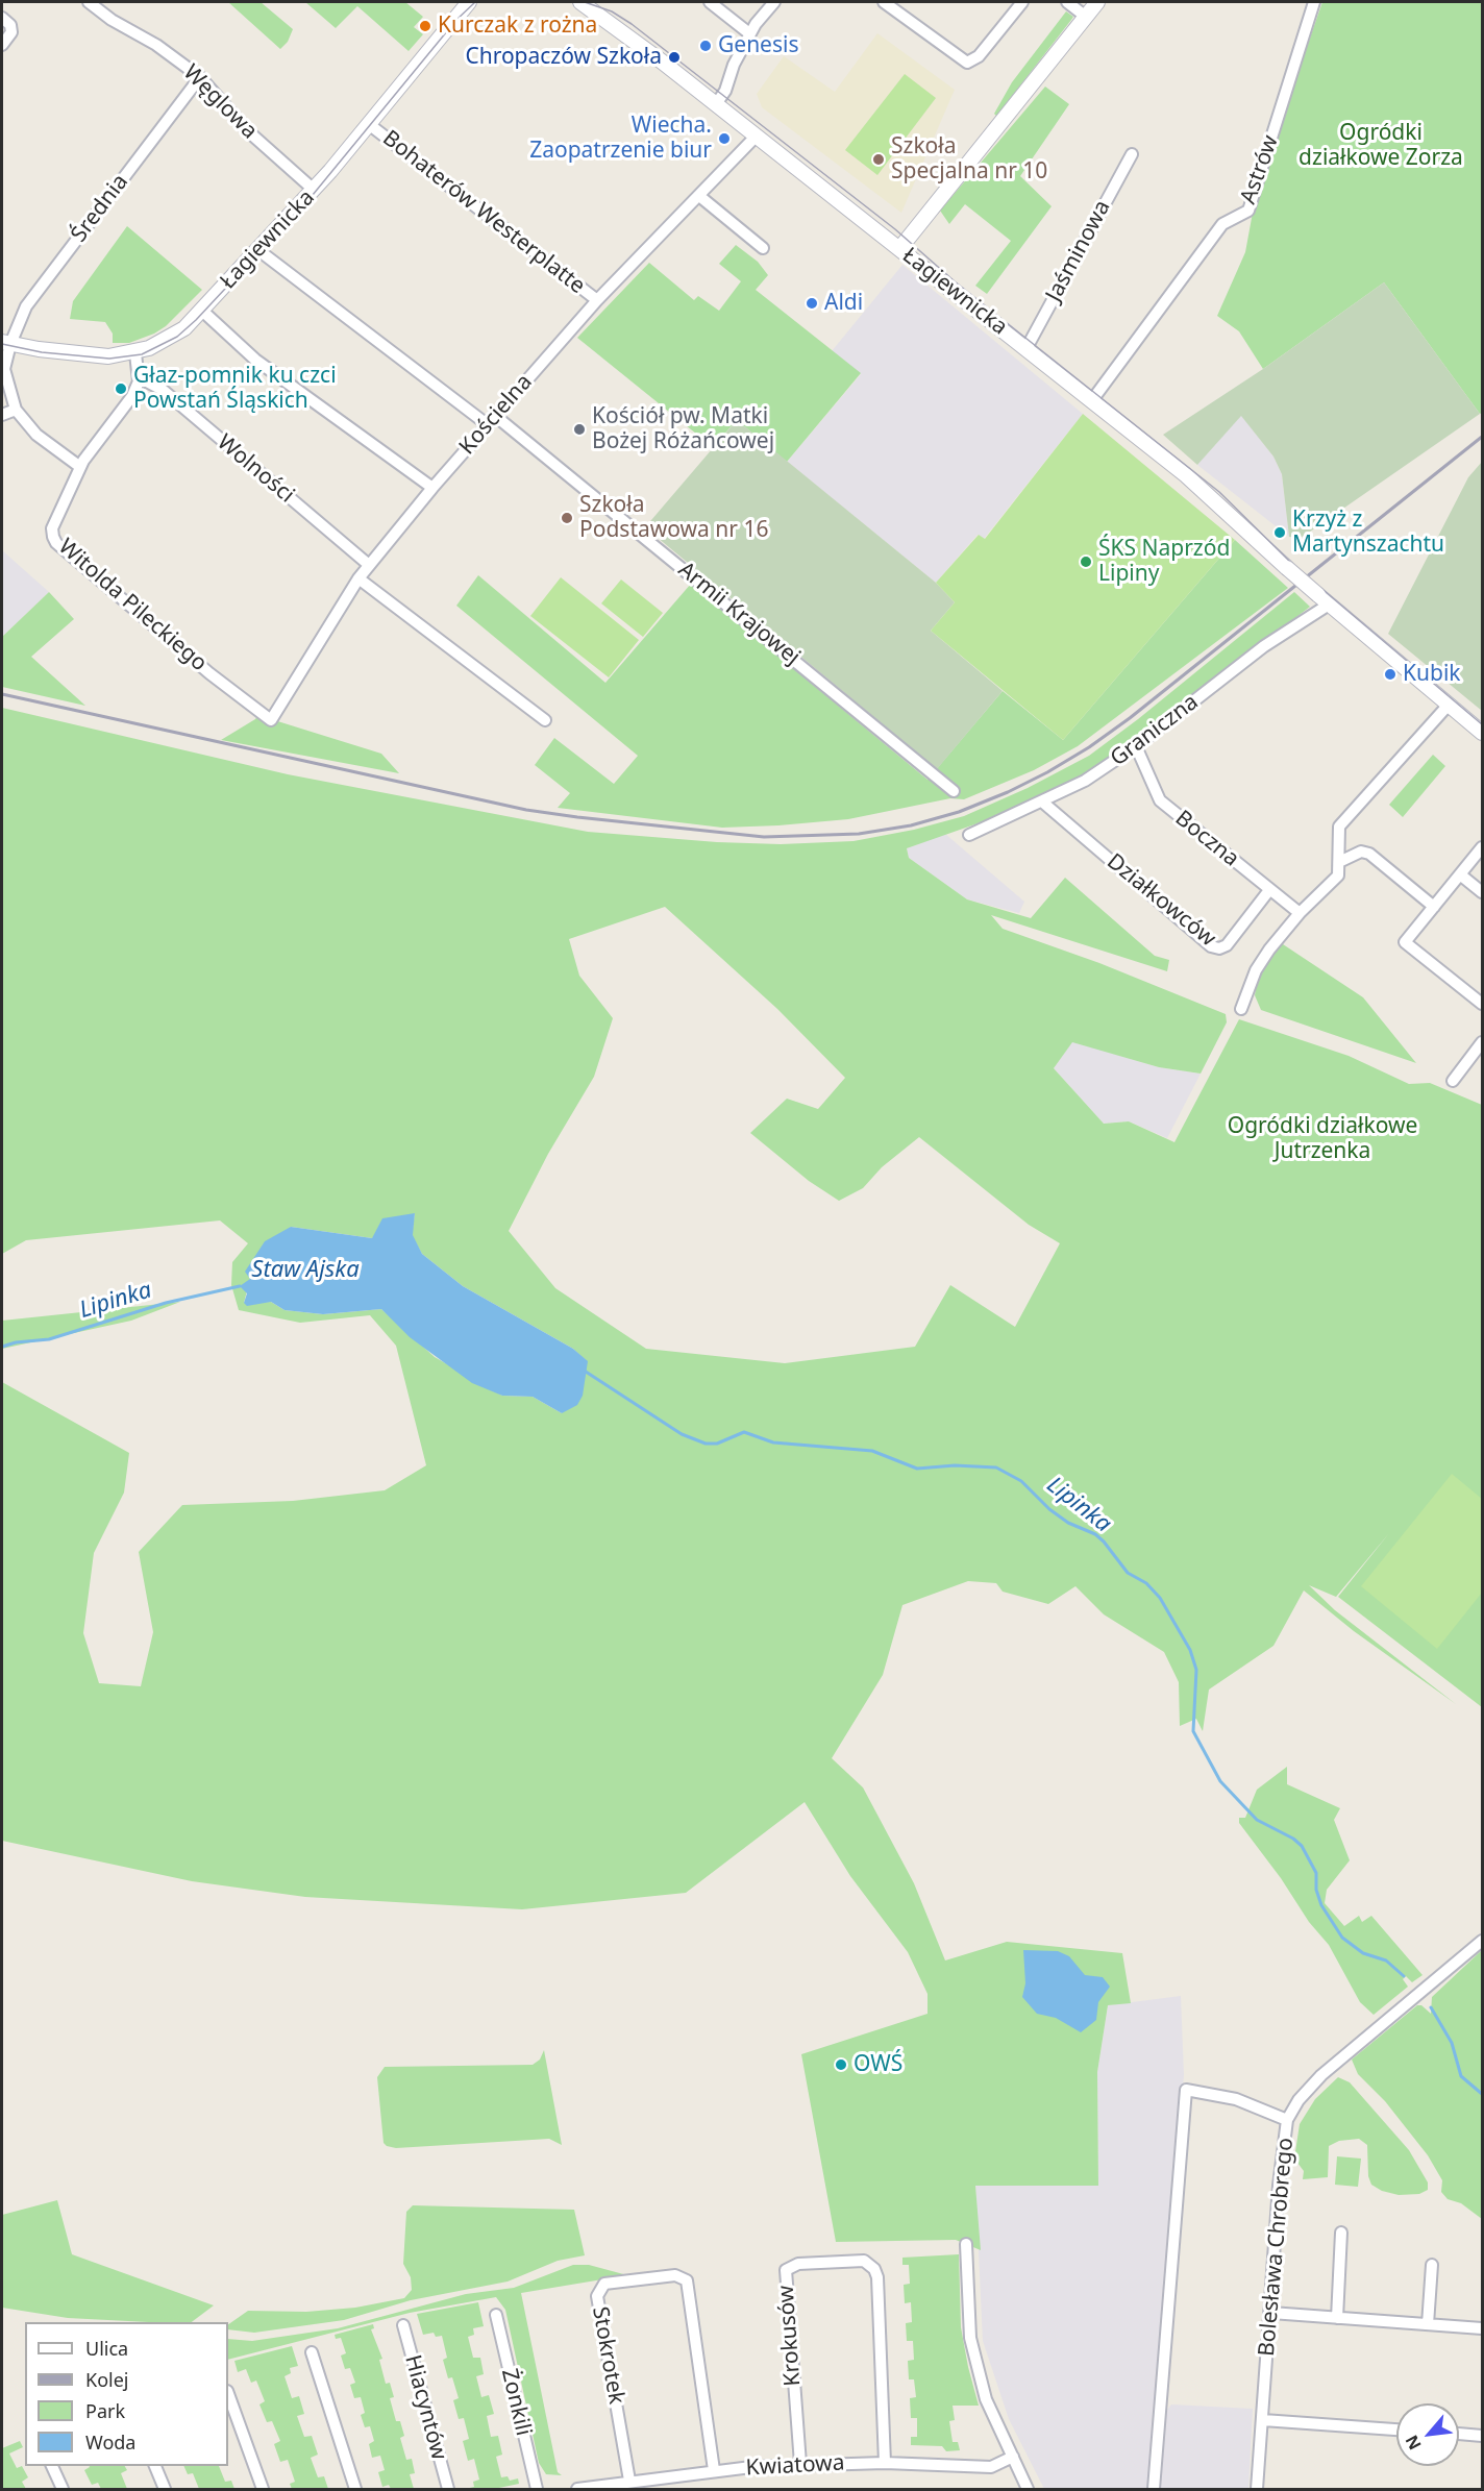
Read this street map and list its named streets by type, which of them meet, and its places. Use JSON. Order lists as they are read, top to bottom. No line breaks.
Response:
{"streets":{"street":["Węglowa","Astrów","Średnia","Bohaterów Westerplatte","Łagiewnicka","Jaśminowa","Kościelna","Wolności","Witolda Pileckiego","Armii Krajowej","Graniczna","Boczna","Działkowców","Bolesława Chrobrego","Krokusów","Stokrotek","Żonkili","Hiacyntów","Kwiatowa"]},"crossings":[["Węglowa","Średnia"],["Węglowa","Łagiewnicka"],["Astrów","Łagiewnicka"],["Średnia","Łagiewnicka"],["Bohaterów Westerplatte","Łagiewnicka"],["Bohaterów Westerplatte","Kościelna"],["Łagiewnicka","Jaśminowa"],["Łagiewnicka","Kościelna"],["Łagiewnicka","Graniczna"],["Kościelna","Wolności"],["Kościelna","Witolda Pileckiego"],["Kościelna","Armii Krajowej"],["Wolności","Witolda Pileckiego"],["Graniczna","Boczna"],["Graniczna","Działkowców"],["Boczna","Działkowców"],["Krokusów","Kwiatowa"],["Stokrotek","Kwiatowa"]],"water":["Staw Ajska","Lipinka"],"parks":["Ogródki działkowe Zorza","Ogródki działkowe Jutrzenka"],"places":["Kurczak z rożna","Genesis","Chropaczów Szkoła","Wiecha. Zaopatrzenie biur","Szkoła Specjalna nr 10","Aldi","Głaz-pomnik ku czci Powstań Śląskich","Kościół pw. Matki Bożej Różańcowej","Szkoła Podstawowa nr 16","Krzyż z Martynszachtu","ŚKS Naprzód Lipiny","Kubik","OWŚ"],"legend":["Ulica","Kolej","Park","Woda"],"north":"bottom left"}
